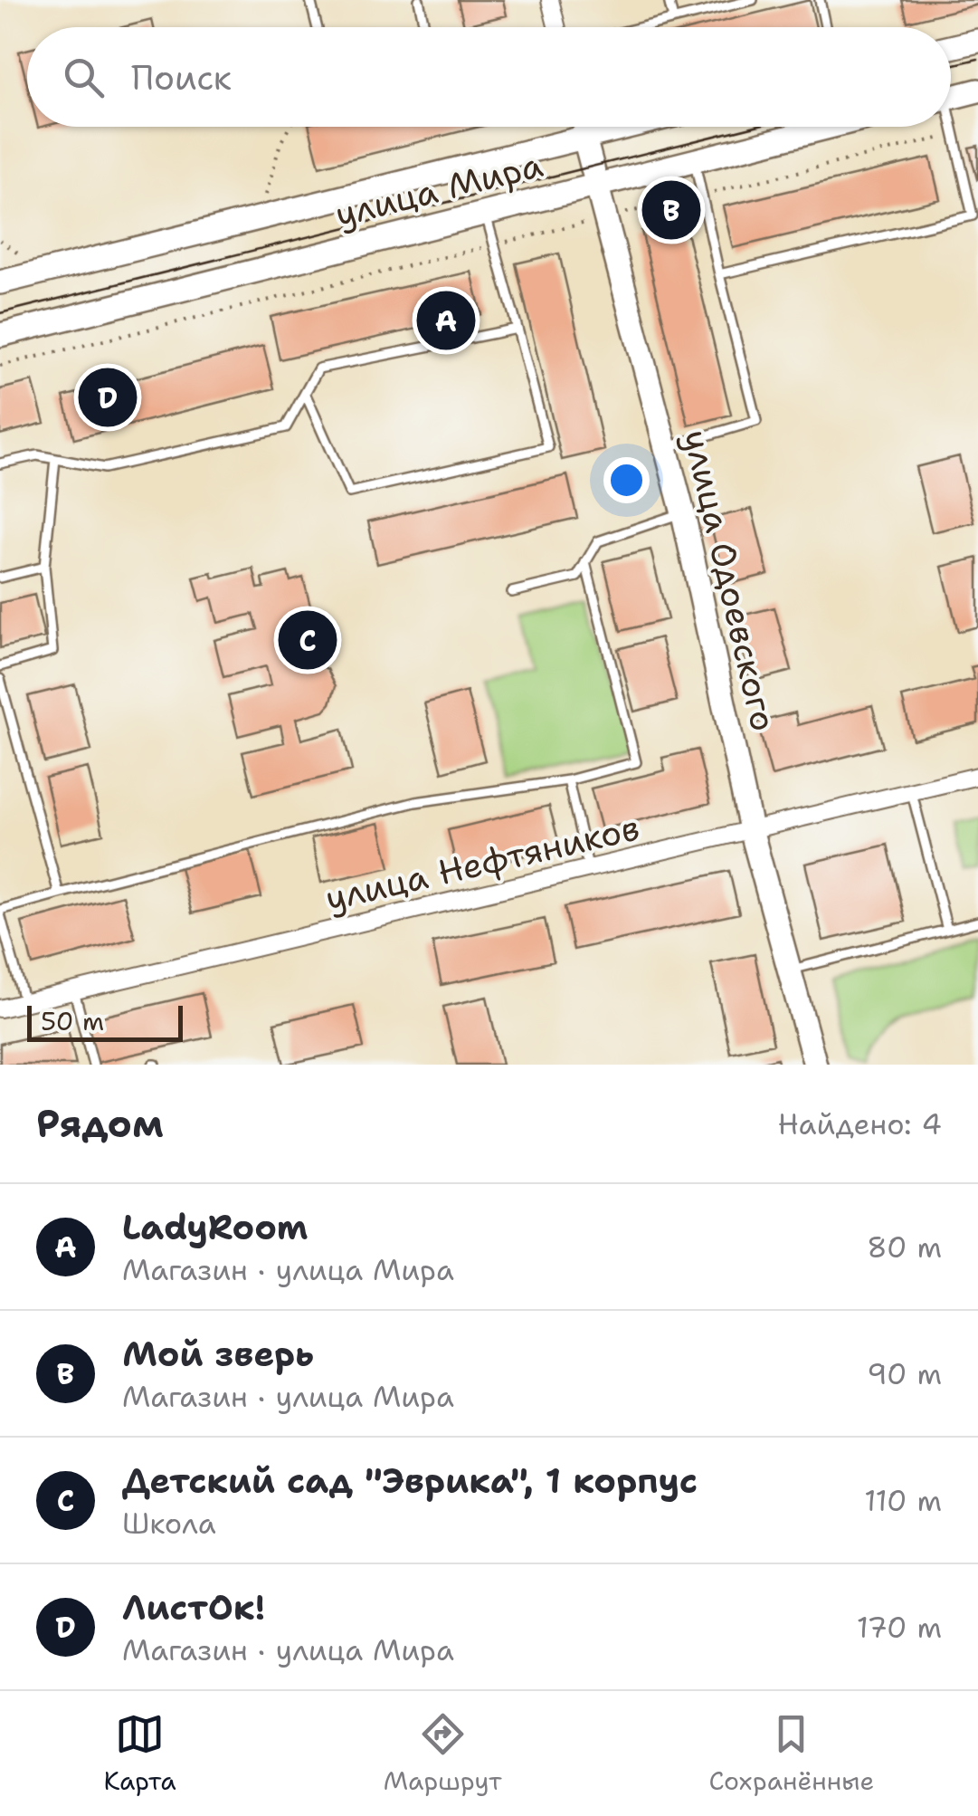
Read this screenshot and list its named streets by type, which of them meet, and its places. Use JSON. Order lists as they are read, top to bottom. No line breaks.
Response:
{"streets":{"main road":["улица Мира","улица Одоевского"],"street":["улица Нефтяников"]},"crossings":[["улица Мира","улица Одоевского"],["улица Одоевского","улица Нефтяников"]],"scale_bar":"50 m","page":{"search":"Поиск","pins":["B","A","D","C"],"scale":"50 m","heading":["Рядом","Найдено: 4"],"list":[{"mark":"A","name":"LadyRoom","note":"Магазин · улица Мира","value":"80 m"},{"mark":"B","name":"Мой зверь","note":"Магазин · улица Мира","value":"90 m"},{"mark":"C","name":"Детский сад \"Эврика\", 1 корпус","note":"Школа","value":"110 m"},{"mark":"D","name":"ЛистОк!","note":"Магазин · улица Мира","value":"170 m"}],"nav":["Карта","Маршрут","Сохранённые"]}}
